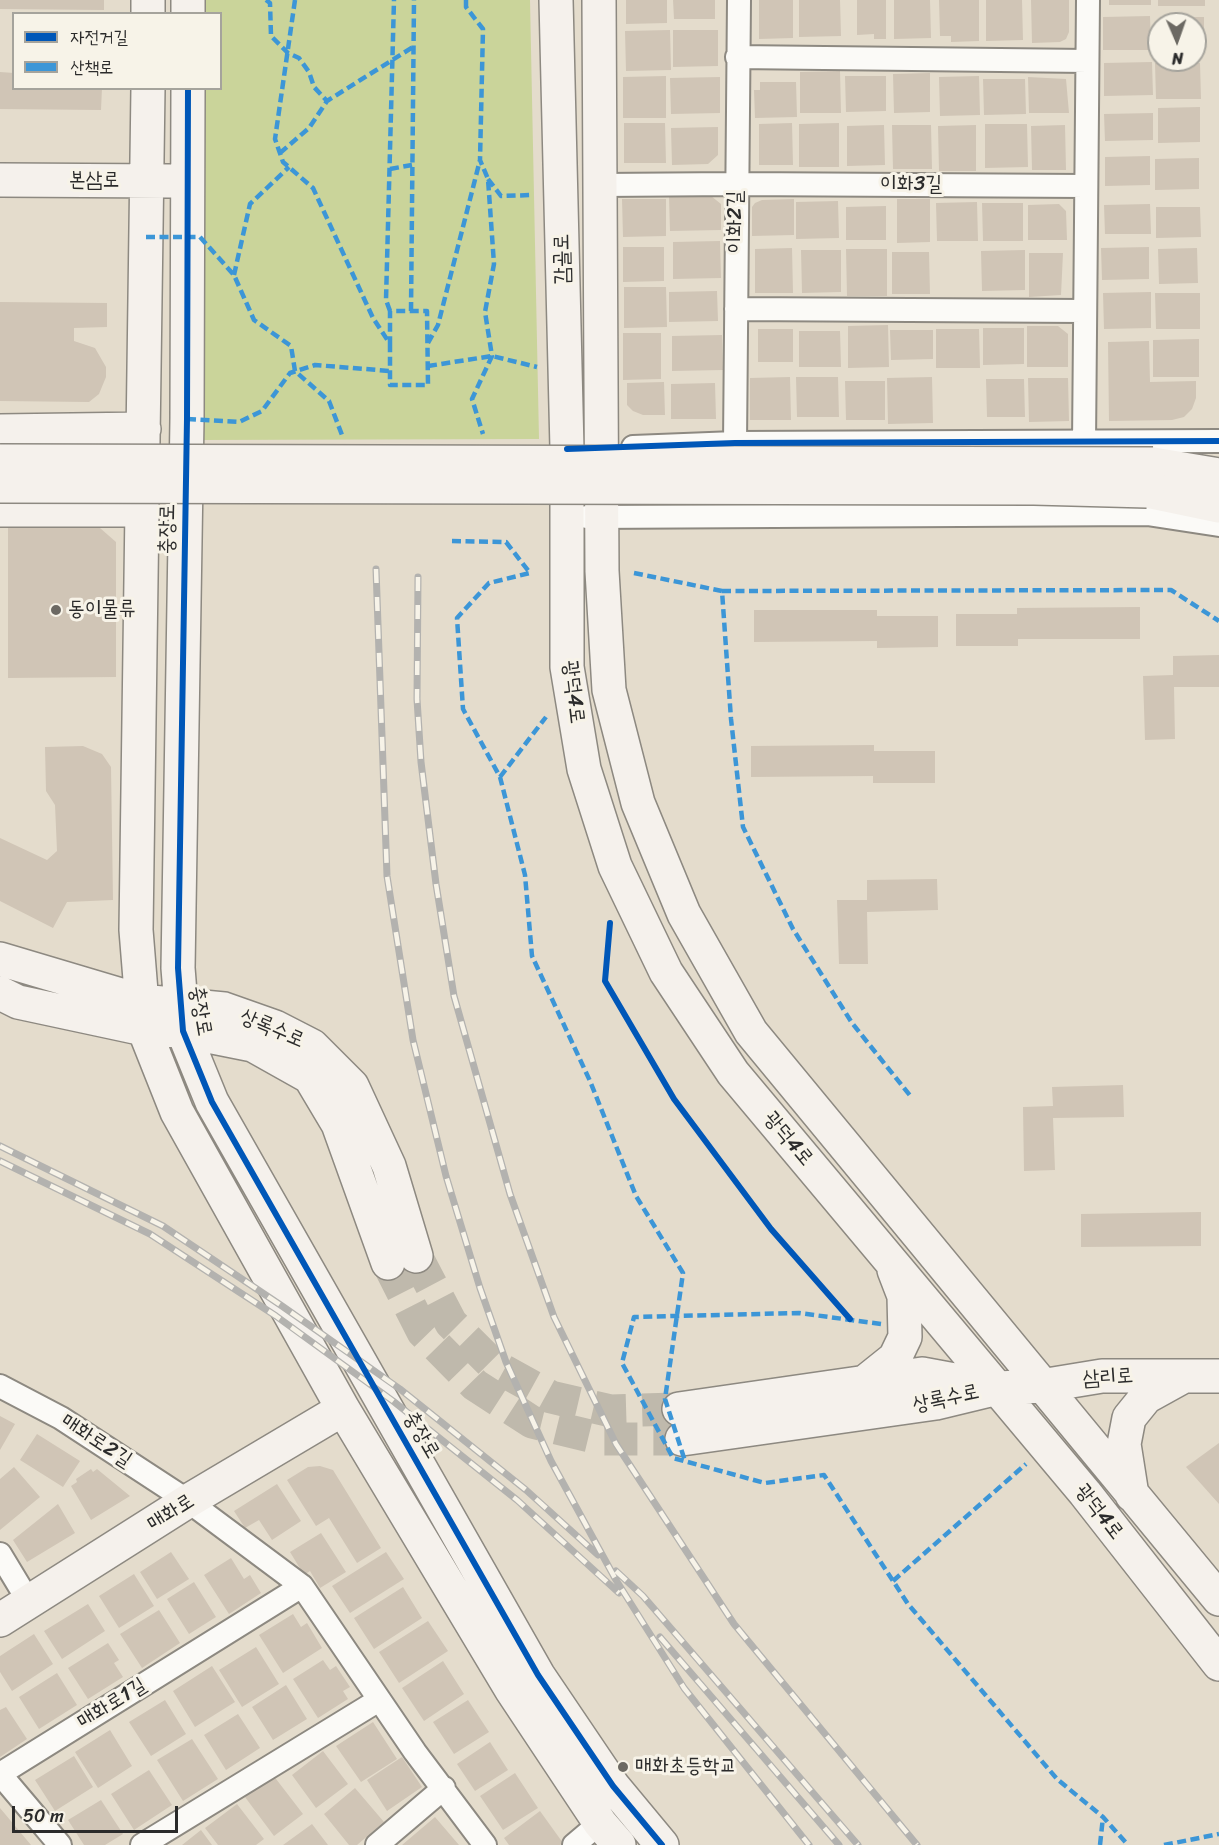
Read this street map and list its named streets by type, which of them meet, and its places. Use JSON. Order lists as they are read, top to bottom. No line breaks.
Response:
{"streets":{"main road":["본삼로","감골로","충장로","광덕4로","상록수로","삼리로","매화로"],"street":["이화3길","이화2길","매화로2길","매화로1길"]},"crossings":[["본삼로","충장로"],["이화3길","이화2길"],["이화3길","감골로"],["감골로","광덕4로"],["충장로","상록수로"],["충장로","매화로"],["광덕4로","상록수로"],["광덕4로","삼리로"],["상록수로","삼리로"],["매화로2길","매화로"]],"places":["동이물류","매화초등학교"],"legend":["자전거길","산책로"],"scale_bar":"50 m","north":"bottom"}
